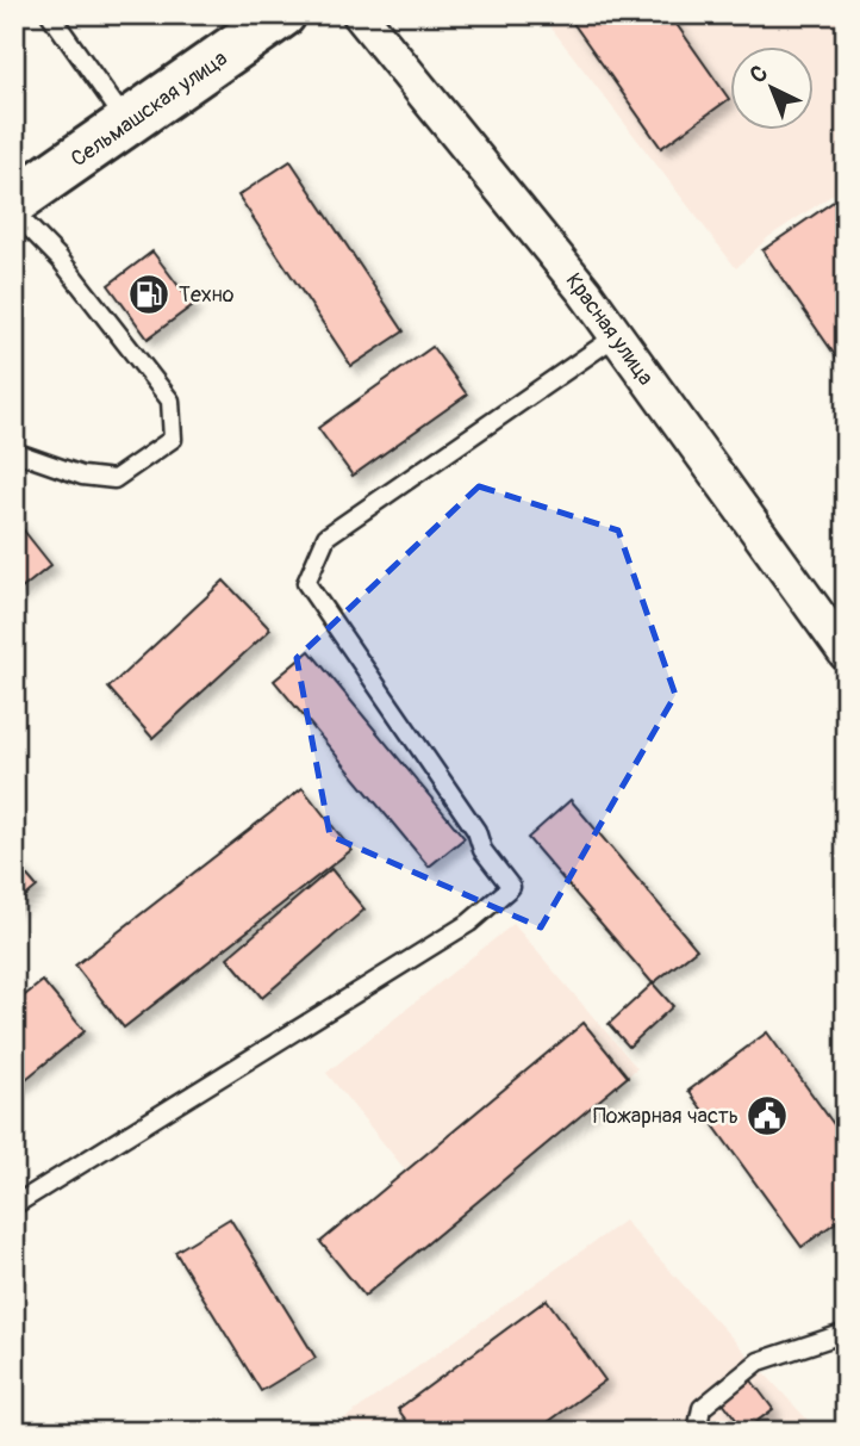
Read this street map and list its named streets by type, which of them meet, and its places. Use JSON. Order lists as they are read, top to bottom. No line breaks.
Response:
{"streets":{"main road":["Сельмашская улица"],"street":["Красная улица"]},"places":{"fuel station":["Техно"],"public building":["Пожарная часть"]},"north":"top left"}
